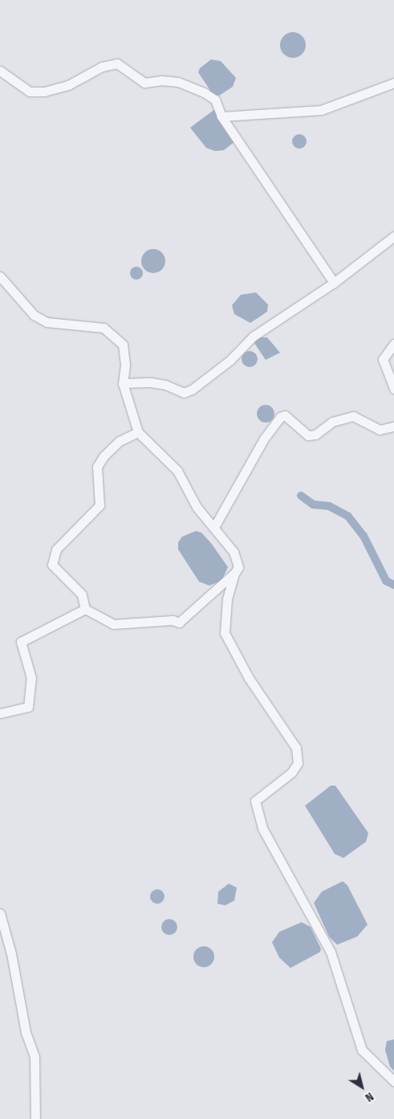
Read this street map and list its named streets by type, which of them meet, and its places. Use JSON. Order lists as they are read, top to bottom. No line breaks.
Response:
{"north":"bottom right"}
